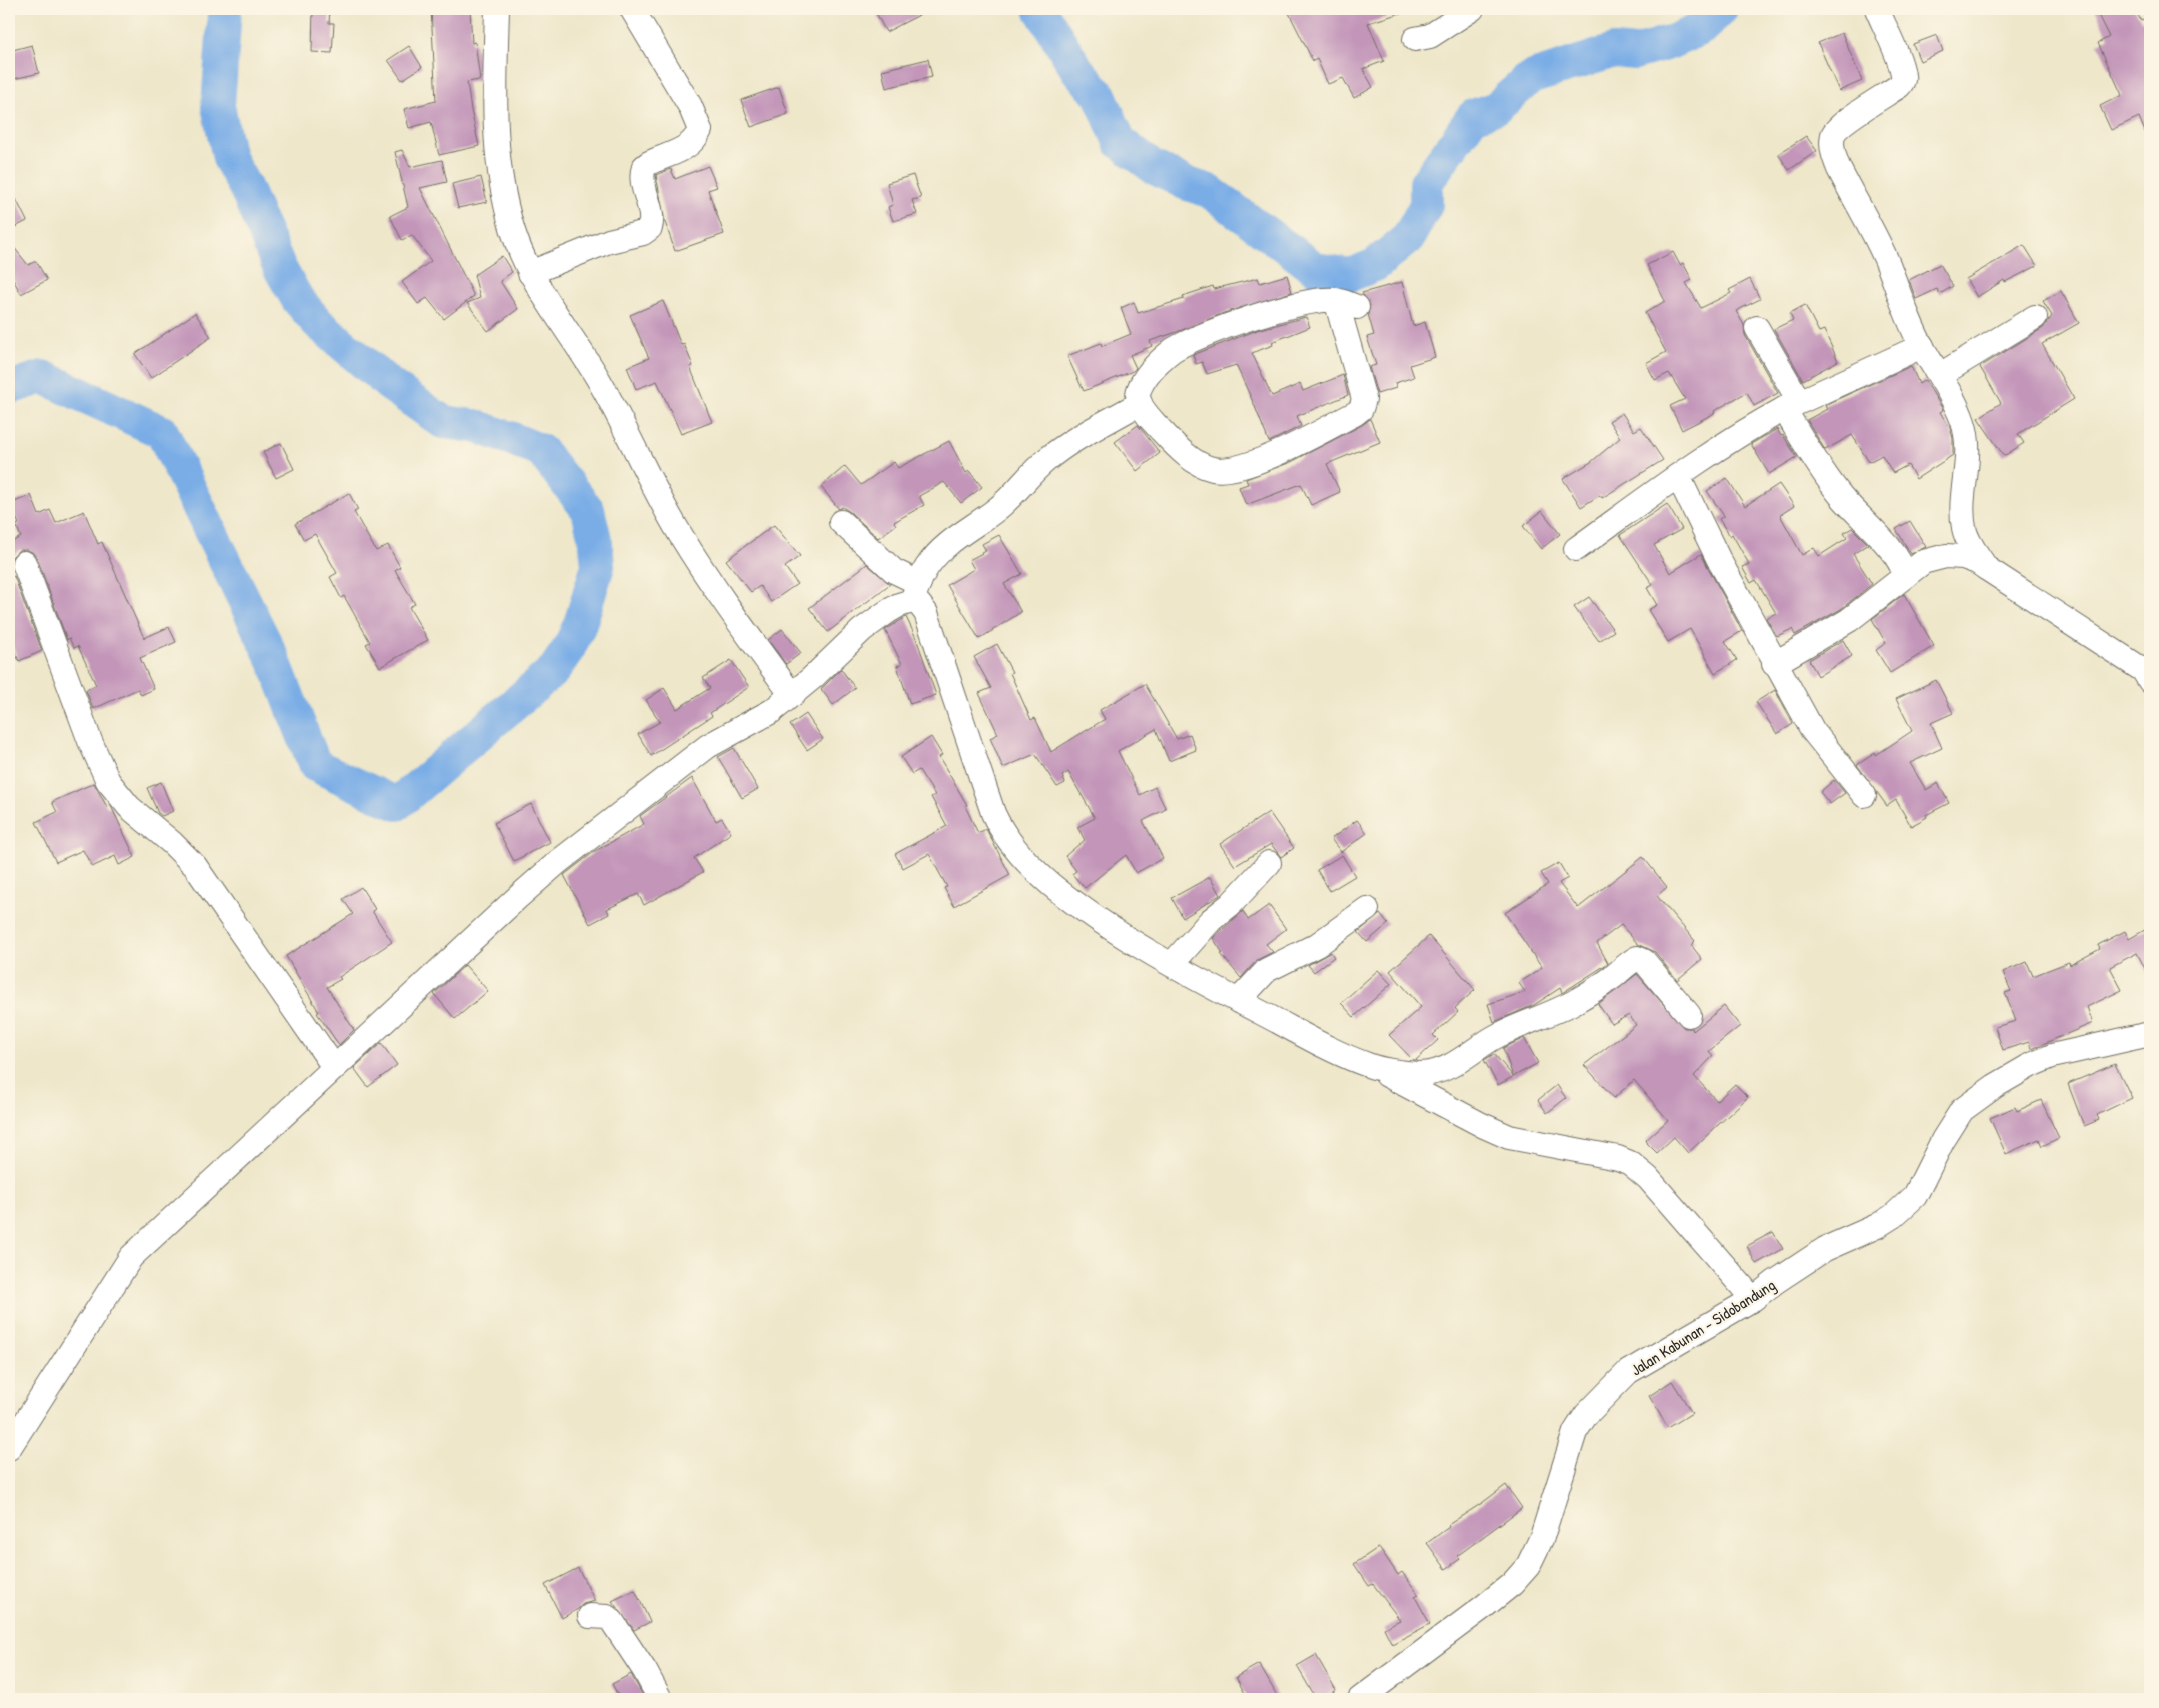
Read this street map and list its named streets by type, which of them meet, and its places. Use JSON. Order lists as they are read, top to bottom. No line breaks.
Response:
{"streets":{"street":["Jalan Kabunan - Sidobandung"]}}
